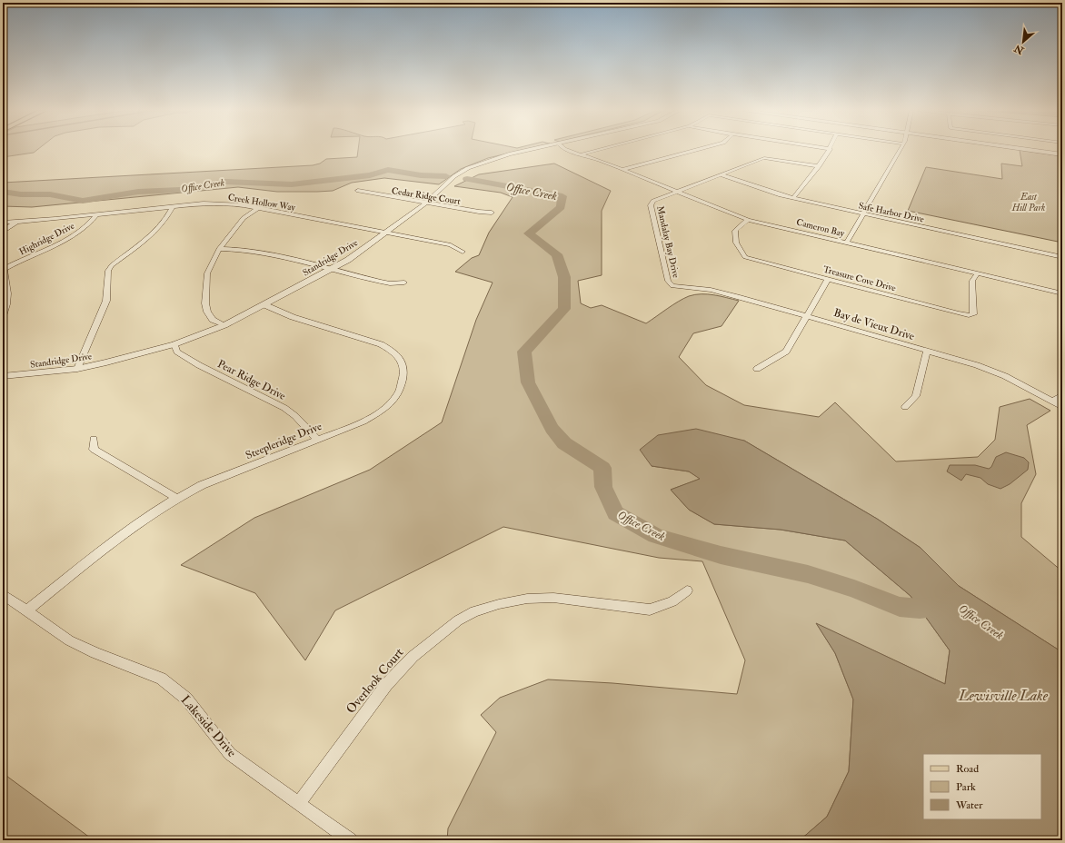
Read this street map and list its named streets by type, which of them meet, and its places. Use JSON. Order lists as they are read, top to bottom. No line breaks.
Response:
{"streets":{"street":["Cedar Ridge Court","Creek Hollow Way","Safe Harbor Drive","Cameron Bay","Highridge Drive","Mandalay Bay Drive","Standridge Drive","Treasure Cove Drive","Bay de Vieux Drive","Pear Ridge Drive","Steepleridge Drive","Overlook Court","Lakeside Drive"]},"crossings":[["Cedar Ridge Court","Standridge Drive"],["Creek Hollow Way","Highridge Drive"],["Creek Hollow Way","Standridge Drive"],["Safe Harbor Drive","Mandalay Bay Drive"],["Cameron Bay","Mandalay Bay Drive"],["Cameron Bay","Treasure Cove Drive"],["Mandalay Bay Drive","Bay de Vieux Drive"],["Standridge Drive","Pear Ridge Drive"],["Standridge Drive","Steepleridge Drive"],["Pear Ridge Drive","Steepleridge Drive"],["Steepleridge Drive","Lakeside Drive"],["Overlook Court","Lakeside Drive"]],"water":["Office Creek","Lewisville Lake"],"parks":["East Hill Park"],"legend":["Road","Park","Water"],"north":"bottom left"}
